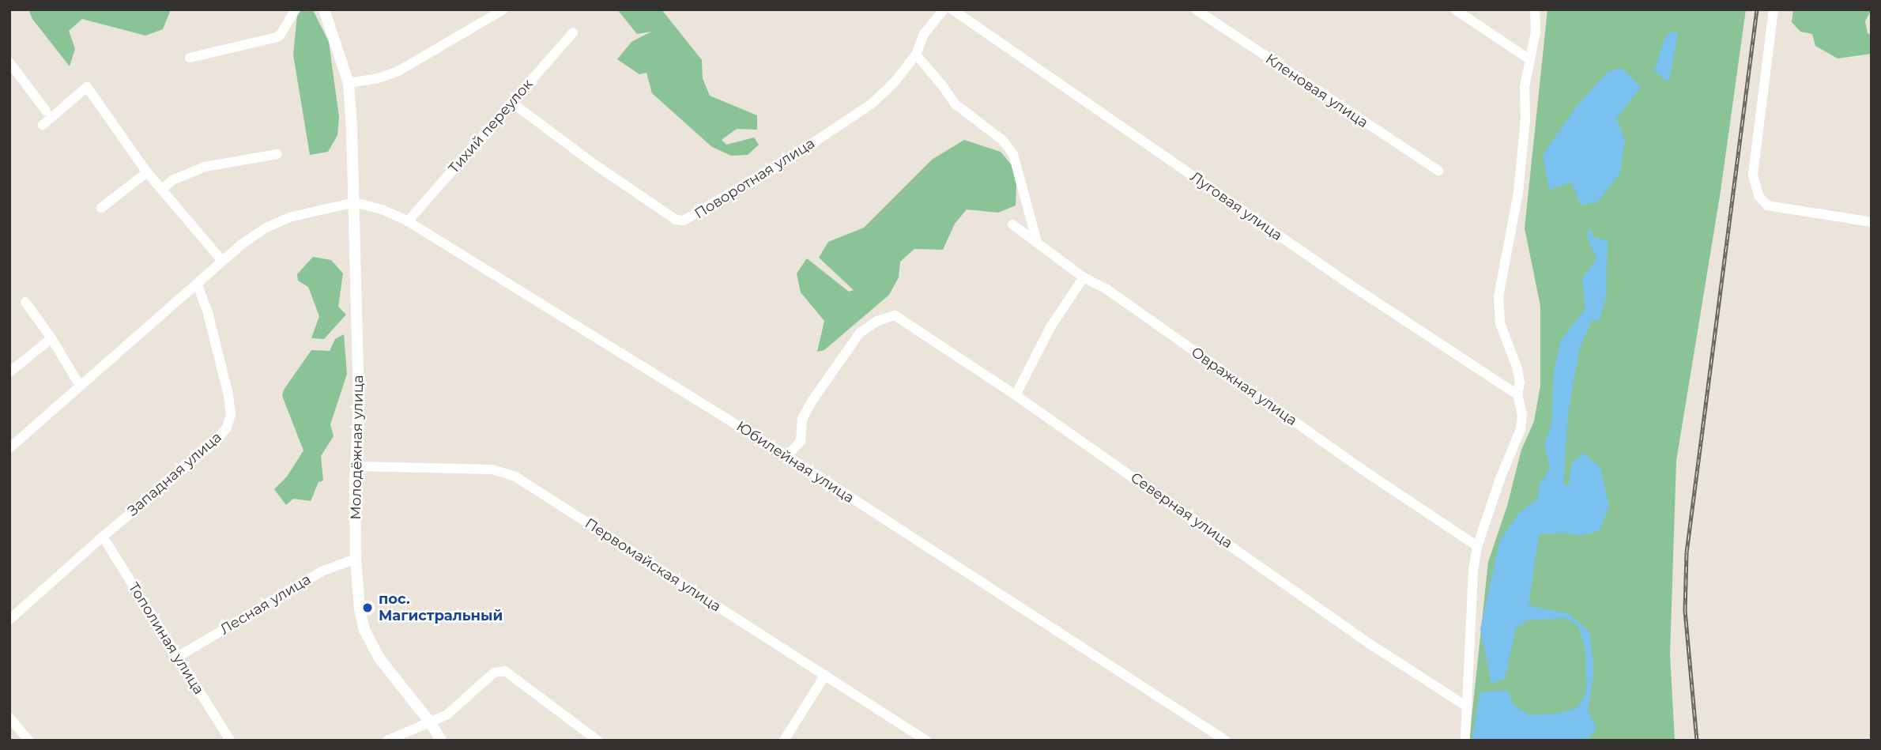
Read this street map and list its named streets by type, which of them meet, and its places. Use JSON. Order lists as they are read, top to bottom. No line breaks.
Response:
{"streets":{"street":["Кленовая улица","Тихий переулок","Поворотная улица","Луговая улица","Овражная улица","Молодёжная улица","Юбилейная улица","Западная улица","Северная улица","Первомайская улица","Лесная улица","Тополиная улица"]},"crossings":[["Тихий переулок","Поворотная улица"],["Тихий переулок","Юбилейная улица"],["Молодёжная улица","Юбилейная улица"],["Молодёжная улица","Первомайская улица"],["Молодёжная улица","Лесная улица"],["Юбилейная улица","Северная улица"],["Западная улица","Тополиная улица"],["Лесная улица","Тополиная улица"]],"places":["пос. Магистральный"]}
